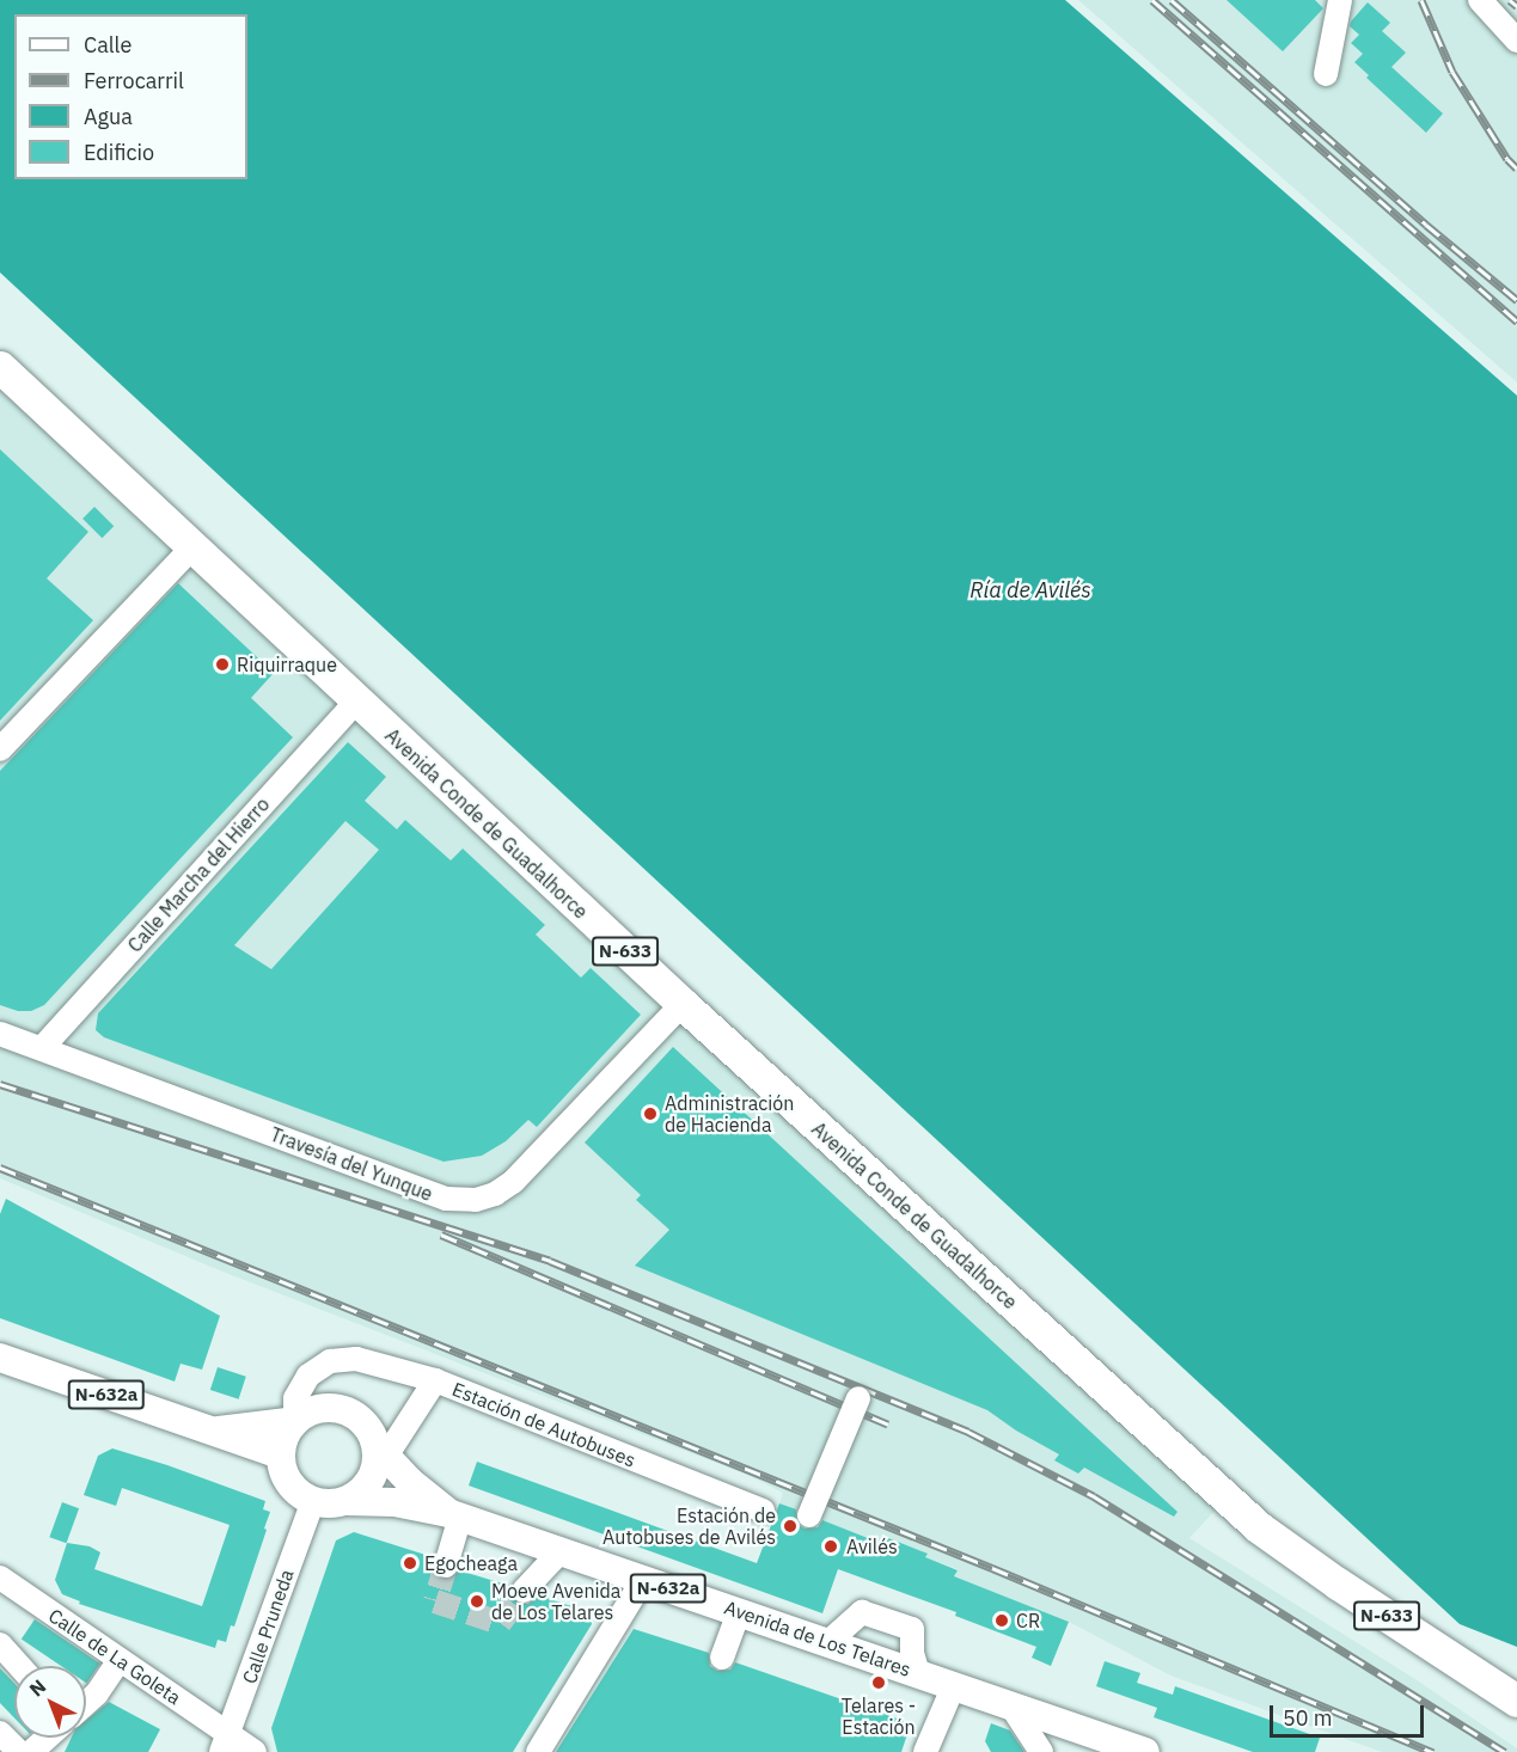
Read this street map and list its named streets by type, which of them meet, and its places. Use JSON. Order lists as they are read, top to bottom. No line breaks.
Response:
{"streets":{"highway":["Avenida Conde de Guadalhorce","N-633"],"main road":["N-632a","Avenida de Los Telares"],"street":["Calle Marcha del Hierro","Travesía del Yunque","Estación de Autobuses","Calle Pruneda","Calle de La Goleta"]},"crossings":[["Avenida Conde de Guadalhorce","Calle Marcha del Hierro"],["Avenida Conde de Guadalhorce","Travesía del Yunque"],["Calle Marcha del Hierro","Travesía del Yunque"],["N-632a","Estación de Autobuses"],["N-632a","Calle Pruneda"],["N-632a","Avenida de Los Telares"],["Estación de Autobuses","Calle Pruneda"],["Estación de Autobuses","Avenida de Los Telares"],["Calle Pruneda","Avenida de Los Telares"],["Calle Pruneda","Calle de La Goleta"]],"water":["Ría de Avilés"],"places":["Riquirraque","Administración de Hacienda","Estación de Autobuses de Avilés","Avilés","Egocheaga","Moeve Avenida de Los Telares","CR","Telares - Estación"],"legend":["Calle","Ferrocarril","Agua","Edificio"],"scale_bar":"50 m","north":"top left"}
